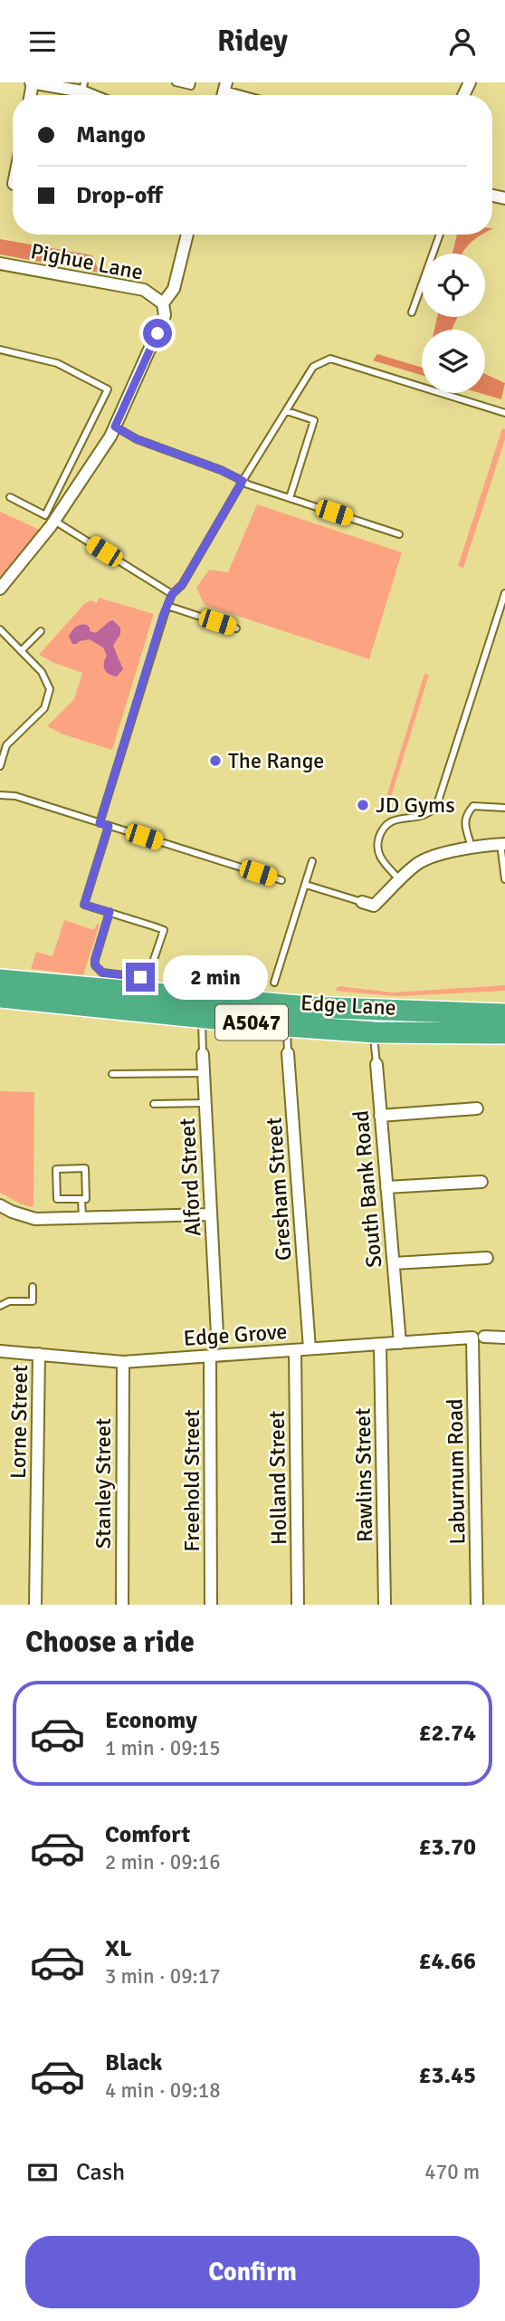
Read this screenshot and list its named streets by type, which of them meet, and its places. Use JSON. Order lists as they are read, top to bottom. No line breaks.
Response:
{"streets":{"highway":["Edge Lane","A5047"],"street":["Pighue Lane","Alford Street","Gresham Street","South Bank Road","Edge Grove","Lorne Street","Laburnum Road","Rawlins Street","Holland Street","Freehold Street","Stanley Street"]},"crossings":[["Edge Lane","Alford Street"],["Edge Lane","Gresham Street"],["Edge Lane","South Bank Road"],["Gresham Street","Edge Grove"],["South Bank Road","Edge Grove"],["Edge Grove","Lorne Street"],["Edge Grove","Laburnum Road"],["Edge Grove","Rawlins Street"],["Edge Grove","Holland Street"],["Edge Grove","Freehold Street"],["Edge Grove","Stanley Street"]],"places":["The Range","JD Gyms"],"page":{"header":"Ridey","banner":["Mango","Drop-off"],"bubble":"2 min","heading":"Choose a ride","list":[{"name":"Economy","note":"1 min · 09:15","value":"£2.74"},{"name":"Comfort","note":"2 min · 09:16","value":"£3.70"},{"name":"XL","note":"3 min · 09:17","value":"£4.66"},{"name":"Black","note":"4 min · 09:18","value":"£3.45"}],"pay":["Cash","470 m"],"buttons":"Confirm"}}
